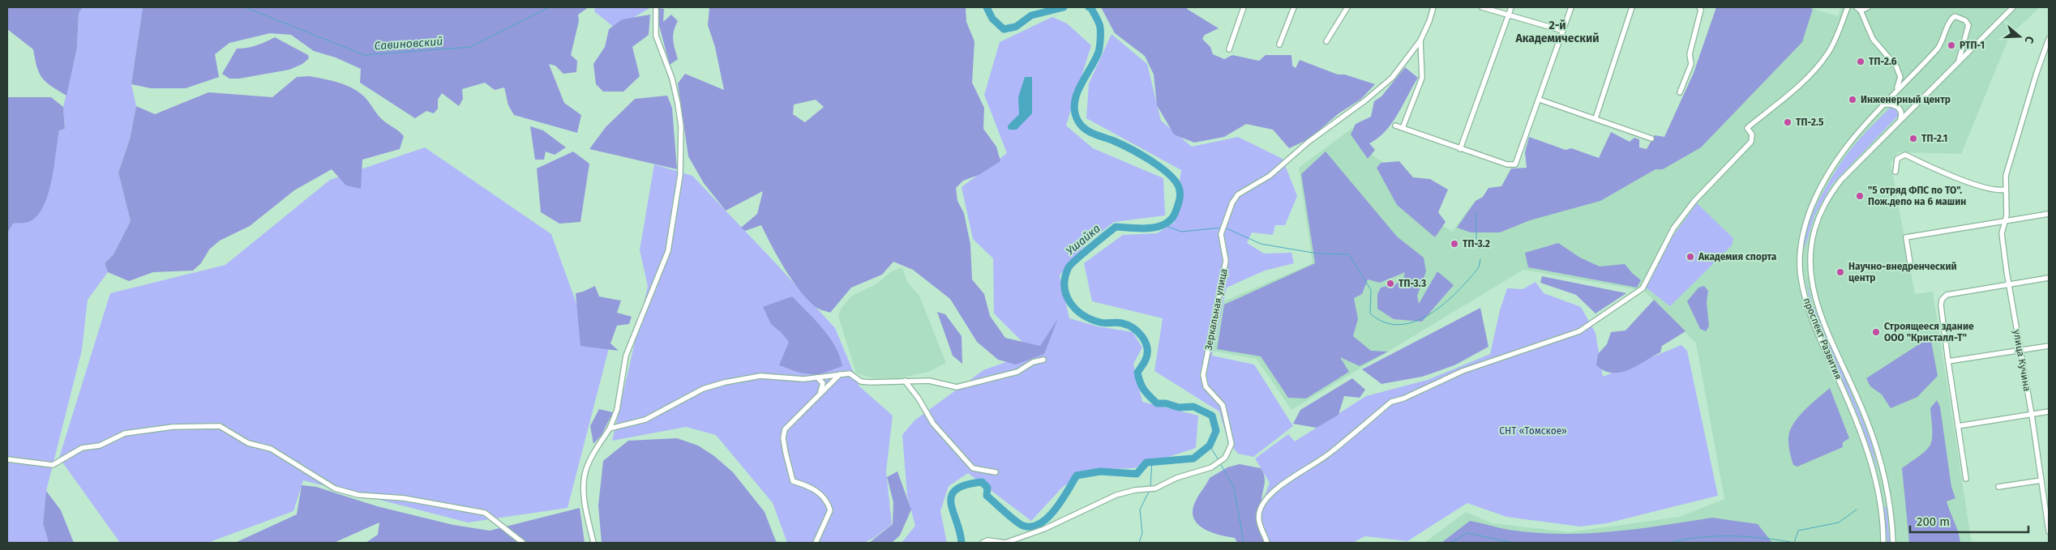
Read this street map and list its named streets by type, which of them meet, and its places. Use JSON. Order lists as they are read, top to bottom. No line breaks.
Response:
{"streets":{"street":["Зеркальная улица","проспект Развития","улица Кучина"]},"districts":["2-й Академический"],"water":["Савиновский","Ушайка"],"parks":["СНТ «Томское»"],"places":["РТП-1","ТП-2.6","Инженерный центр","ТП-2.5","ТП-2.1","\"5 отряд ФПС по ТО\". Пож.депо на 6 машин","ТП-3.2","Академия спорта","Научно-внедренческий центр","ТП-3.3","Строящееся здание ООО \"Кристалл-Т\""],"scale_bar":"200 m","north":"right"}
